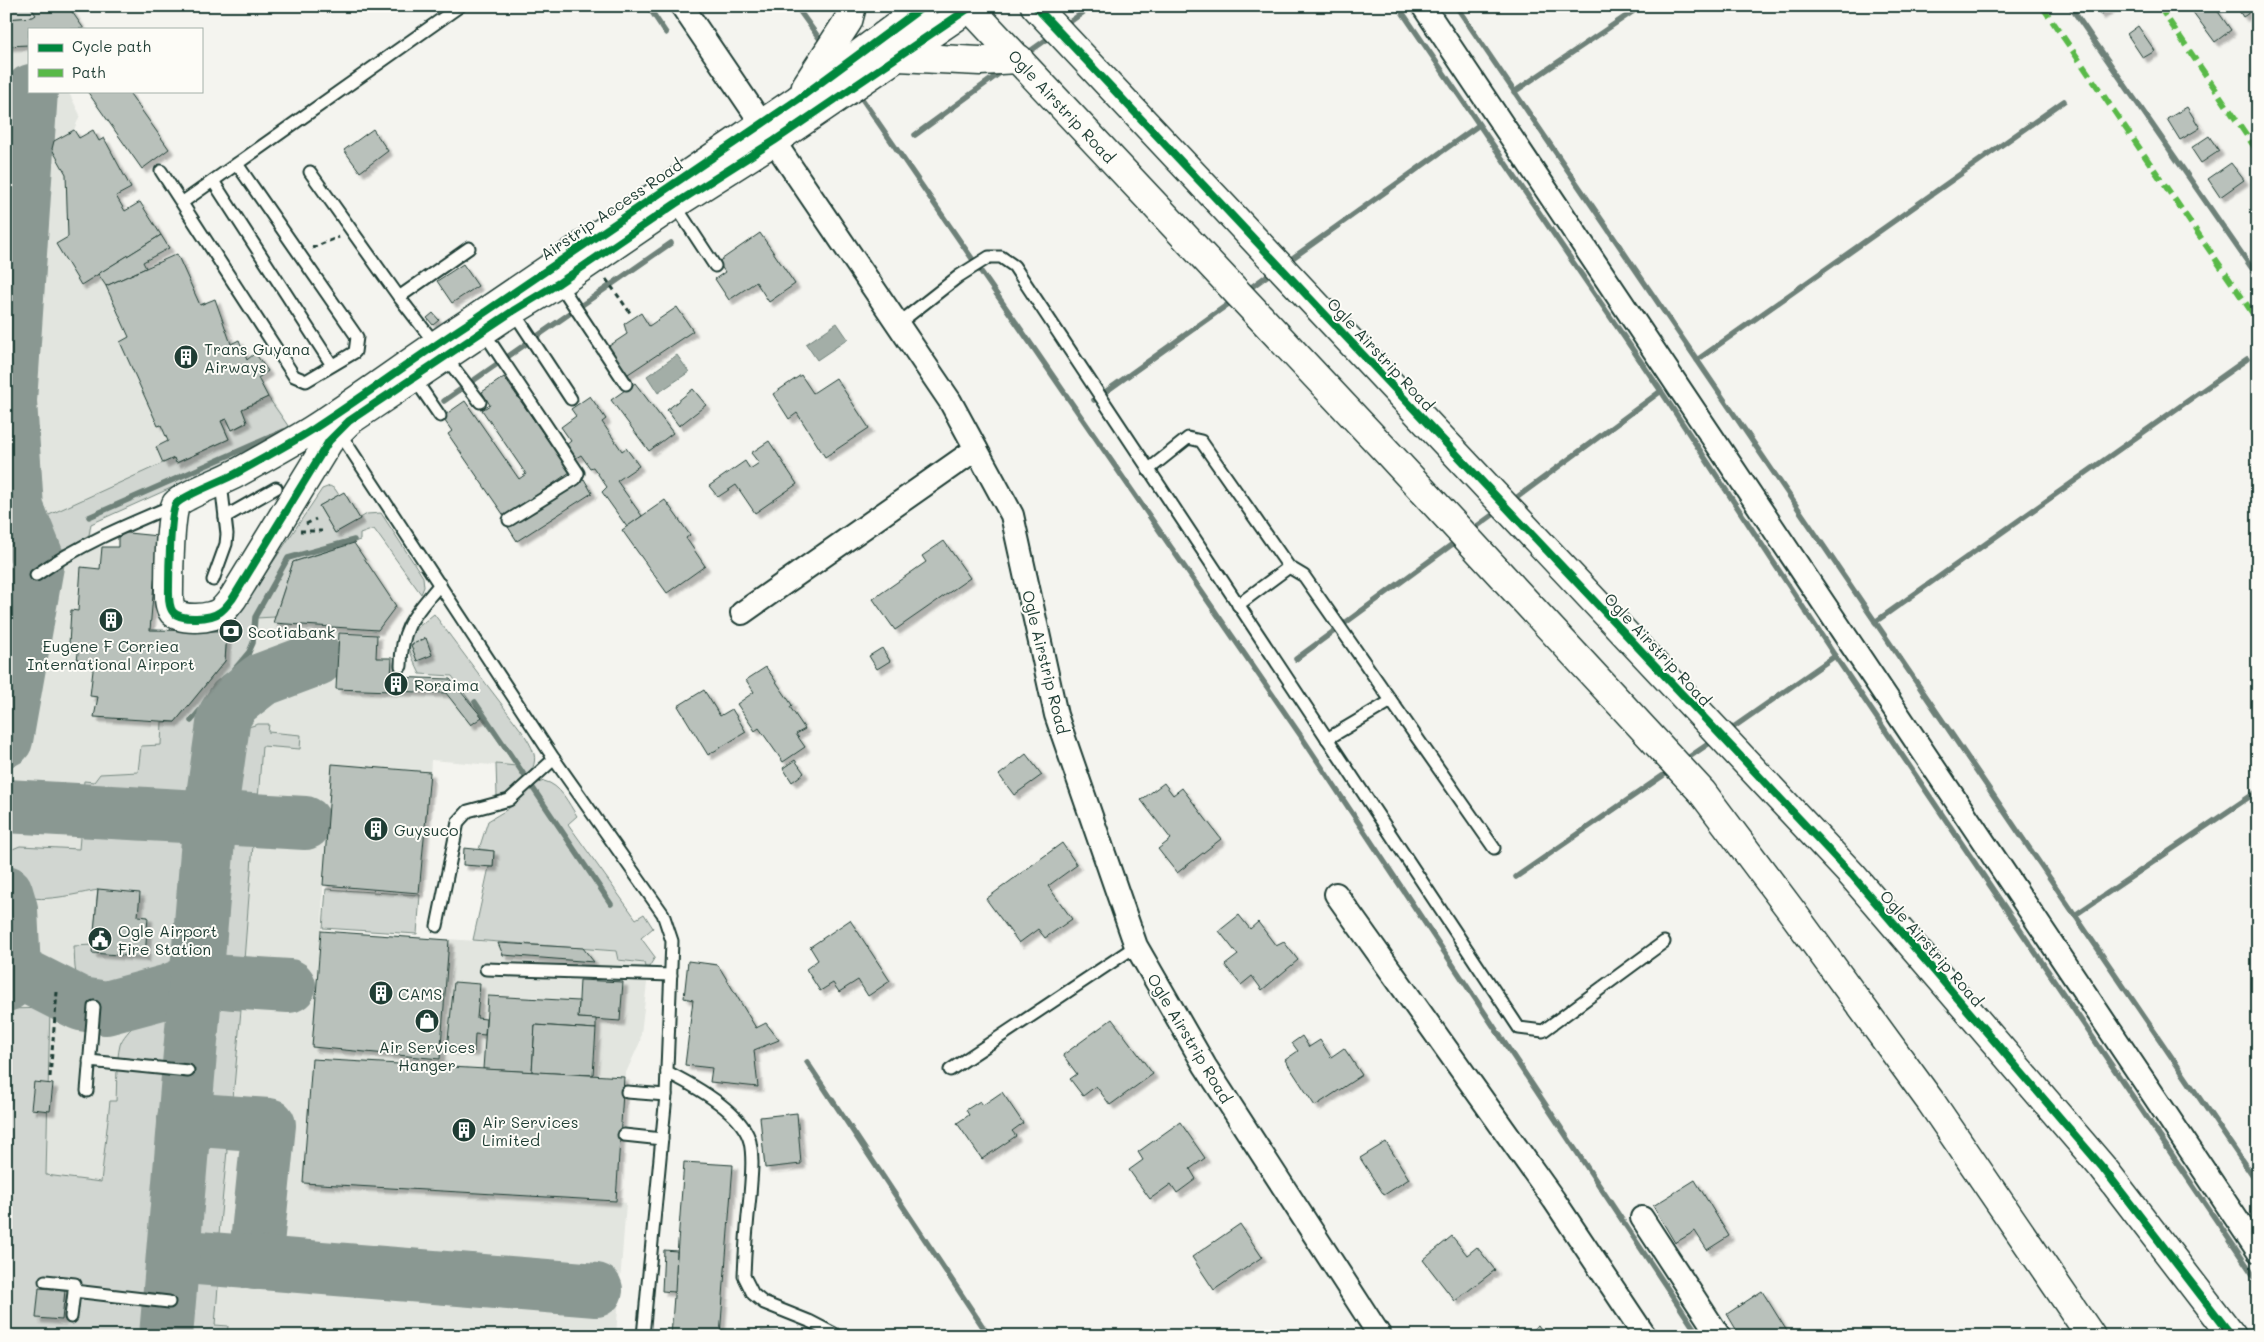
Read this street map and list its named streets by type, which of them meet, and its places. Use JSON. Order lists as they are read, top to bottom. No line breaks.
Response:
{"streets":{"street":["Ogle Airstrip Road","Airstrip Access Road"]},"crossings":[["Ogle Airstrip Road","Airstrip Access Road"]],"places":{"building":["Trans Guyana Airways","Eugene F Corriea International Airport","Roraima","Guysuco","CAMS","Air Services Limited"],"bank":["Scotiabank"],"public building":["Ogle Airport Fire Station"],"shop":["Air Services Hanger"]},"legend":["Cycle path","Path"]}
